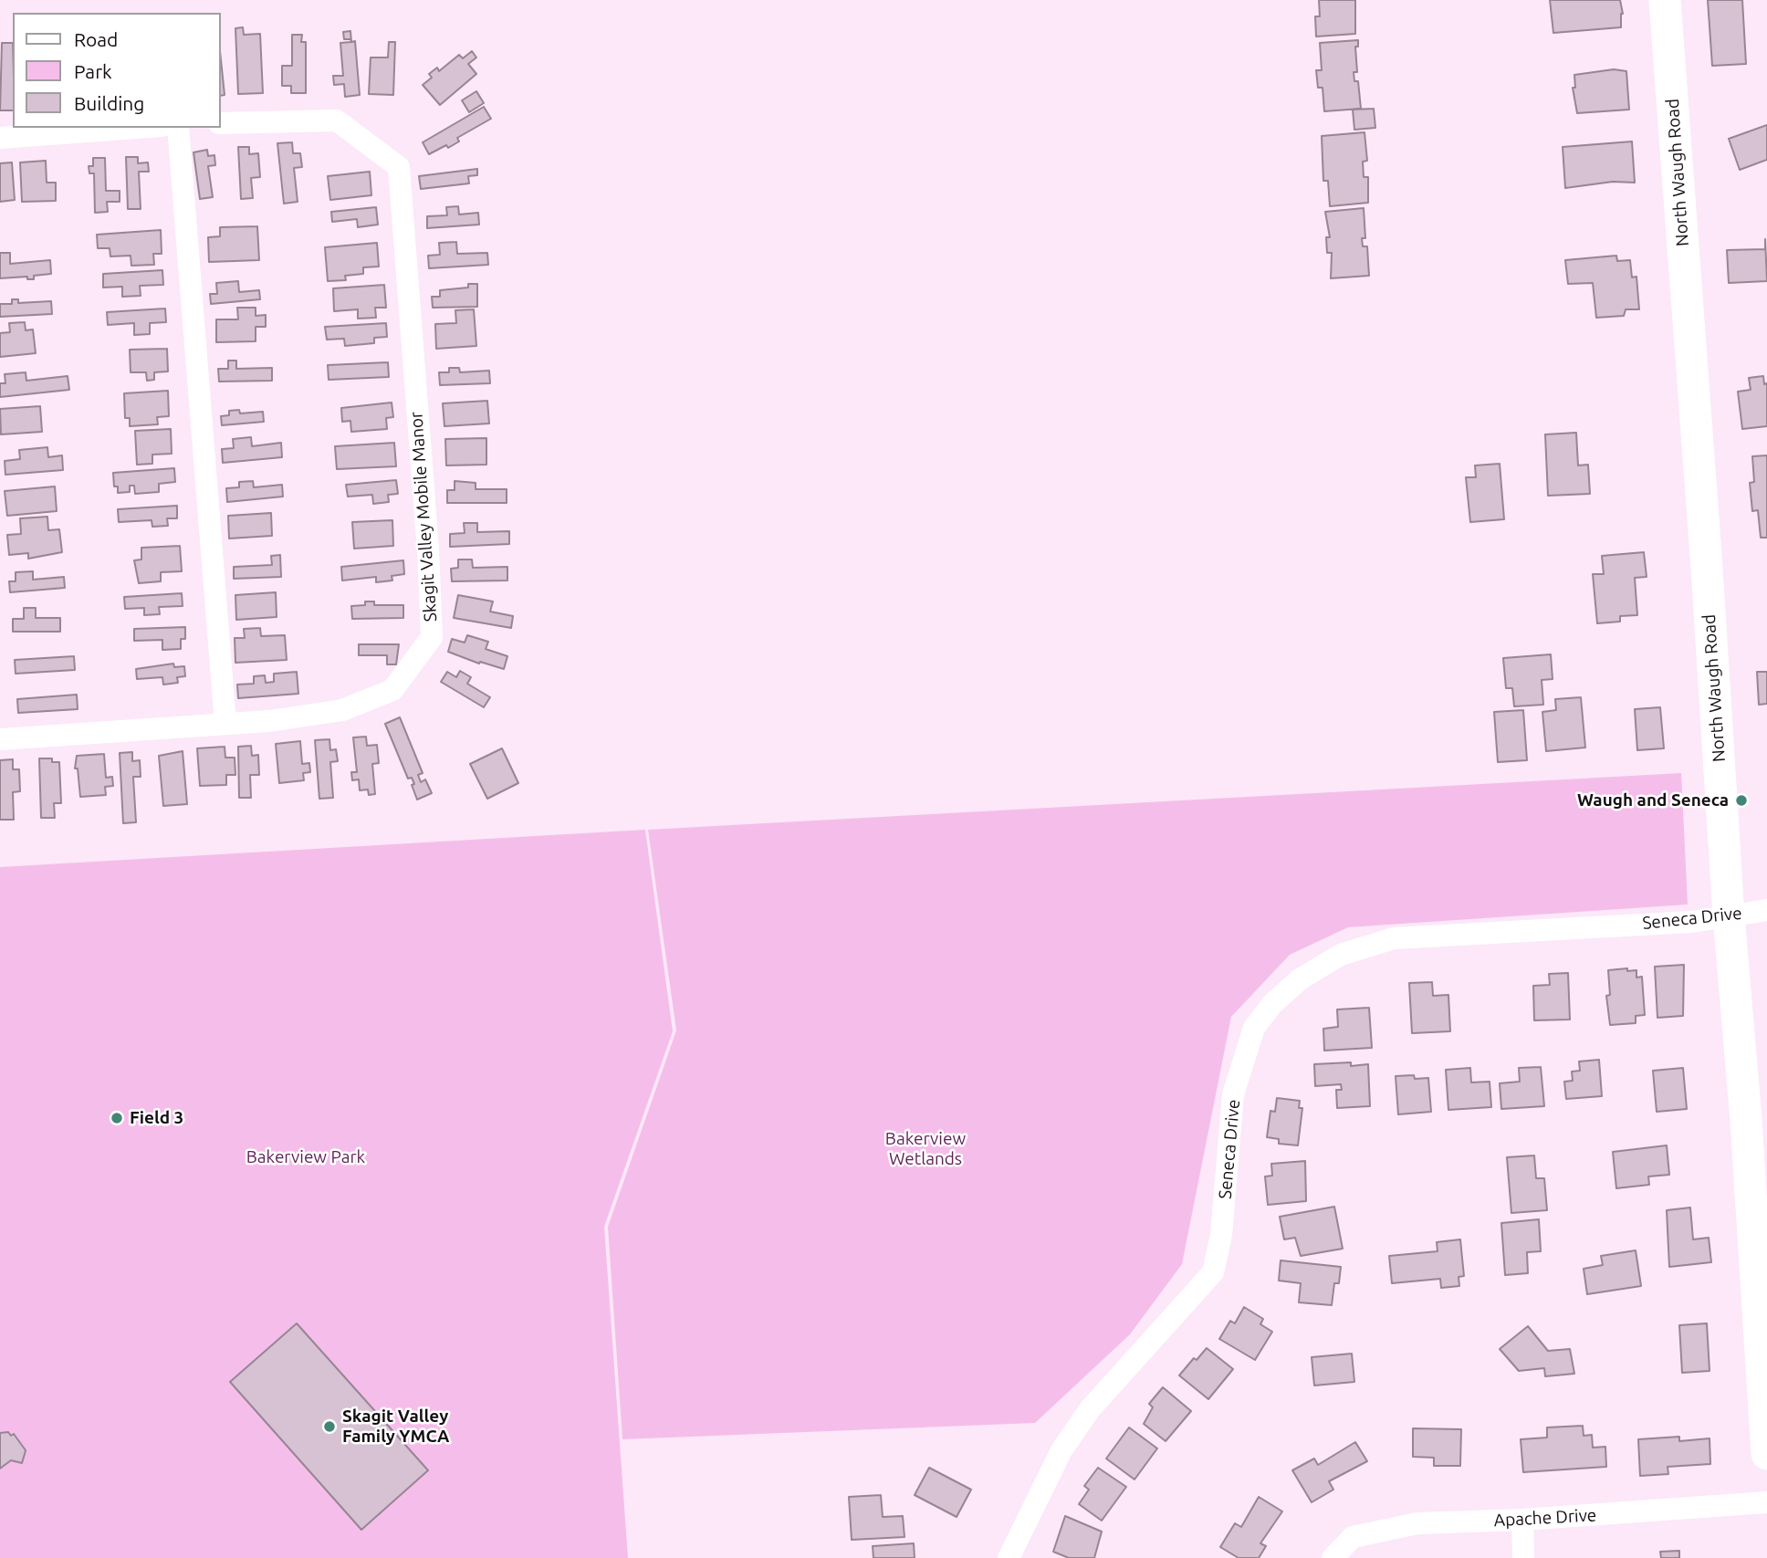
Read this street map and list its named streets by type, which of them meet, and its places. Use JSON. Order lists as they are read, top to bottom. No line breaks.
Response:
{"streets":{"street":["North Waugh Road","Skagit Valley Mobile Manor","Seneca Drive","Apache Drive"]},"crossings":[["North Waugh Road","Seneca Drive"]],"parks":["Bakerview Wetlands","Bakerview Park"],"places":["Waugh and Seneca","Field 3","Skagit Valley Family YMCA"],"legend":["Road","Park","Building"]}
